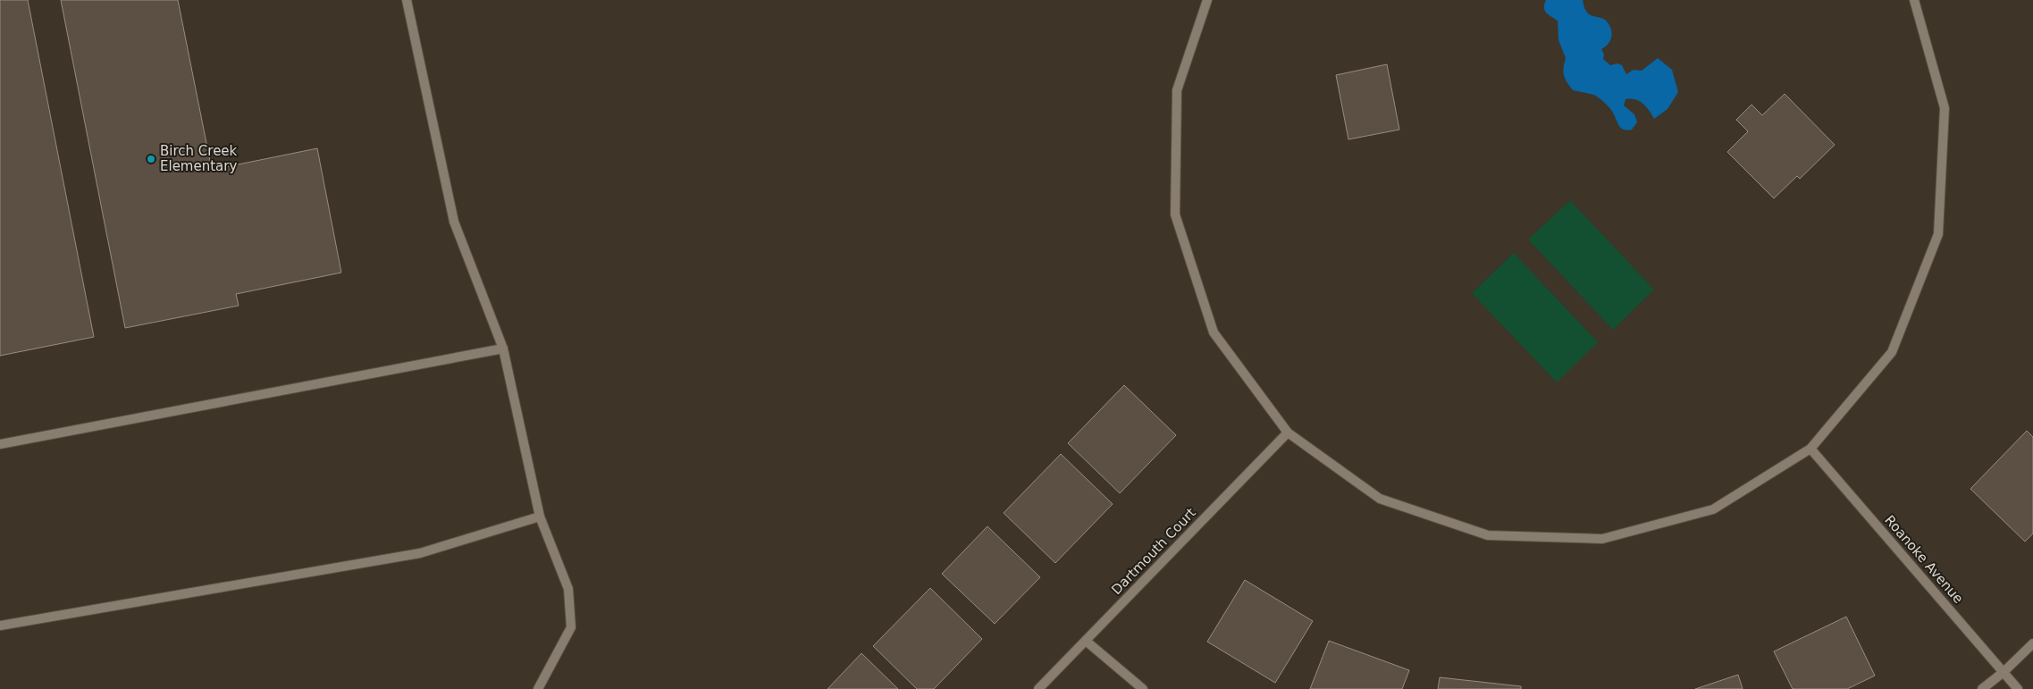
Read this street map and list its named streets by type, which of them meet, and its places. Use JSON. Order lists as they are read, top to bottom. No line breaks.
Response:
{"streets":{"street":["Dartmouth Court","Roanoke Avenue"]},"places":["Birch Creek Elementary"]}
